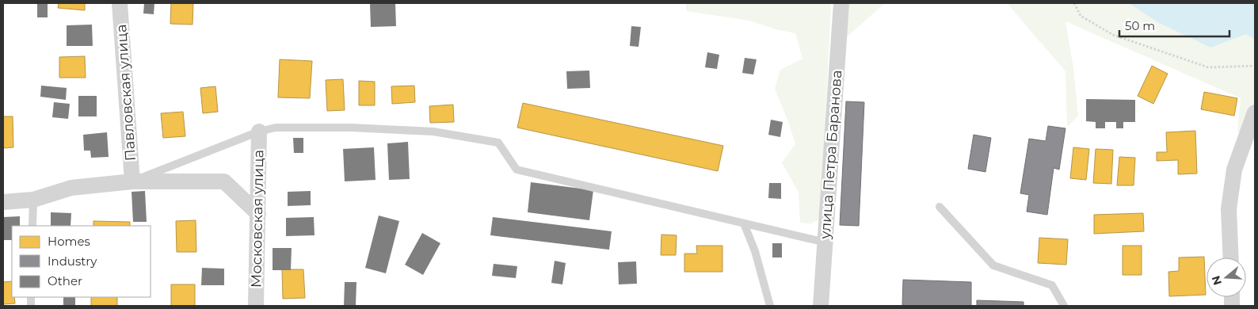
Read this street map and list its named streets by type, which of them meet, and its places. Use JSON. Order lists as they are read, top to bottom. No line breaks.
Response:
{"streets":{"street":["Павловская улица","улица Петра Баранова","Московская улица"]},"legend":["Homes","Industry","Other"],"scale_bar":"50 m","north":"left"}
